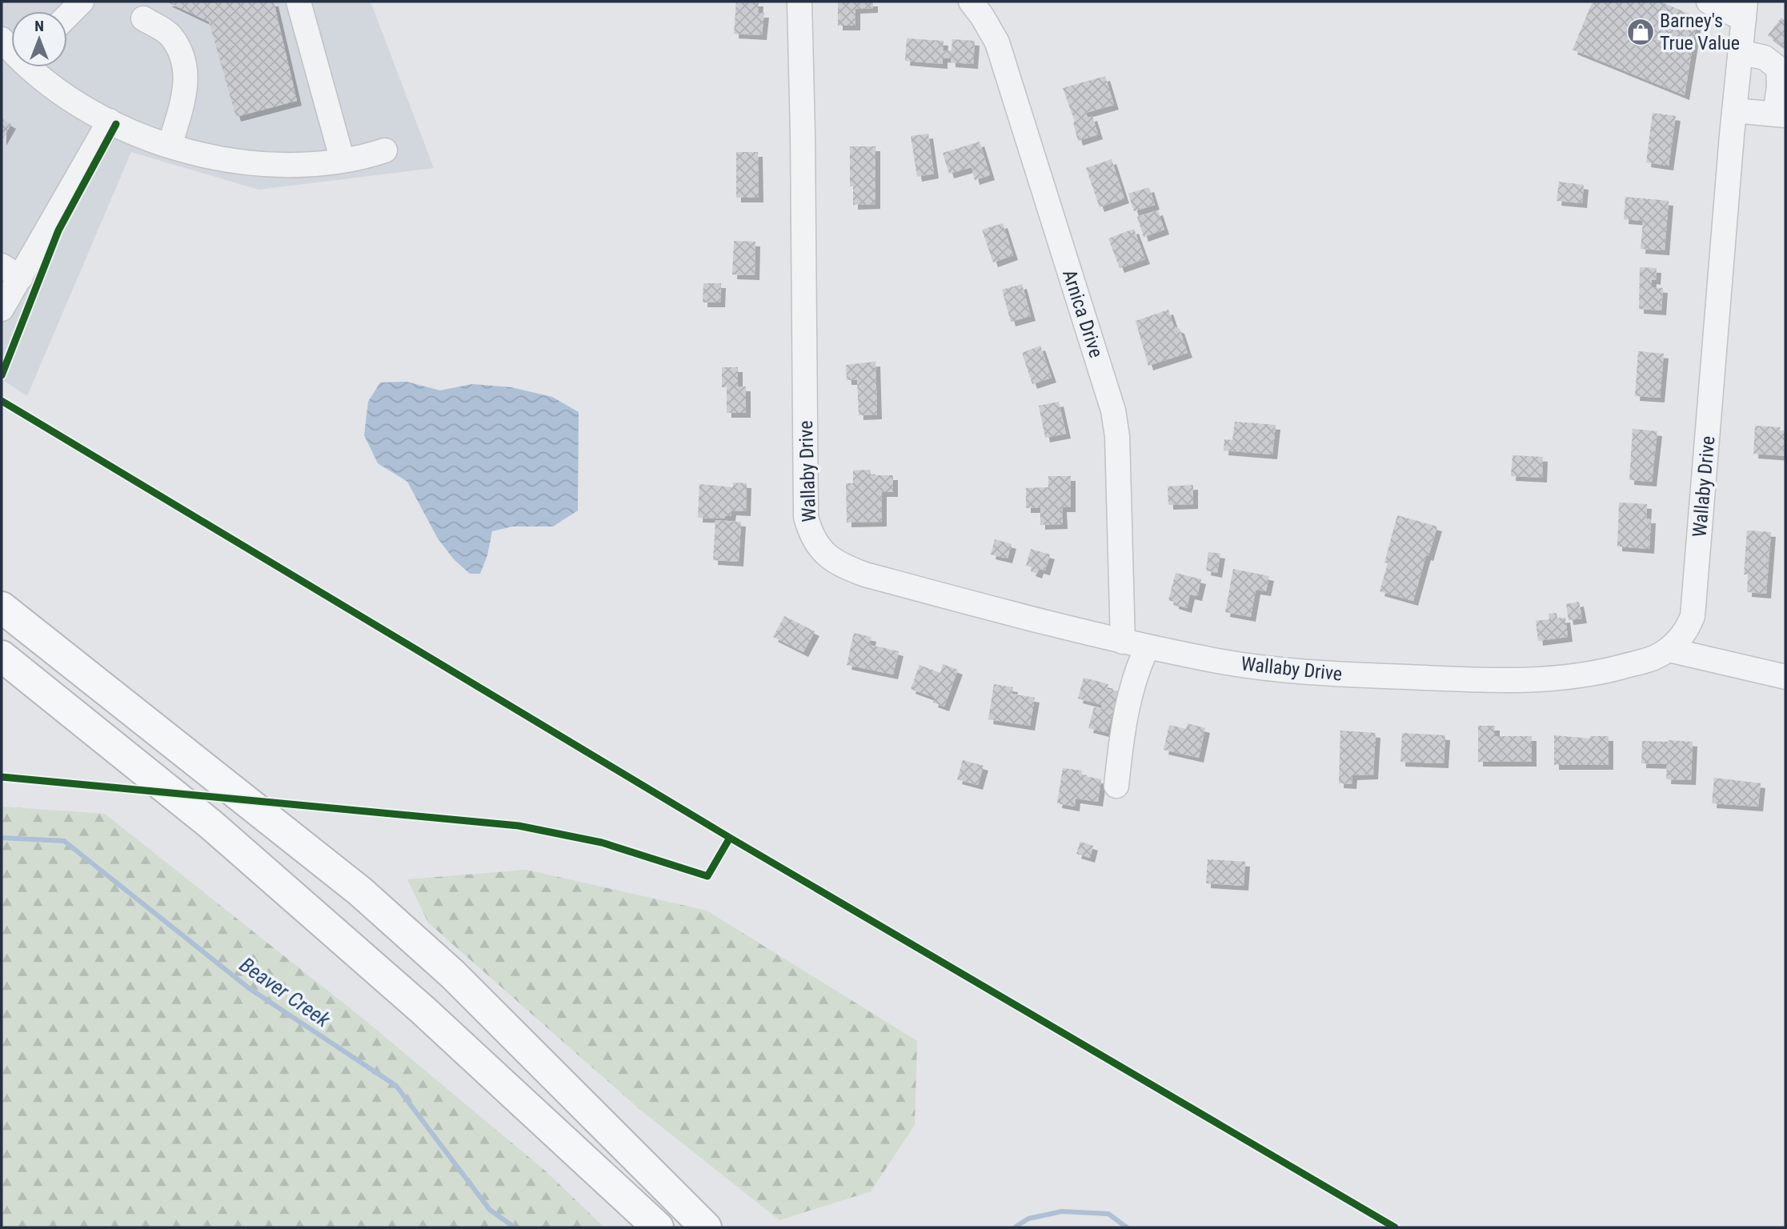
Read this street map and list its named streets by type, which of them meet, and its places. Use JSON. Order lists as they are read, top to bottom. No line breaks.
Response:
{"streets":{"street":["Arnica Drive","Wallaby Drive"]},"crossings":[["Arnica Drive","Wallaby Drive"]],"water":["Beaver Creek"],"places":{"shop":["Barney's True Value"]},"north":"top"}
